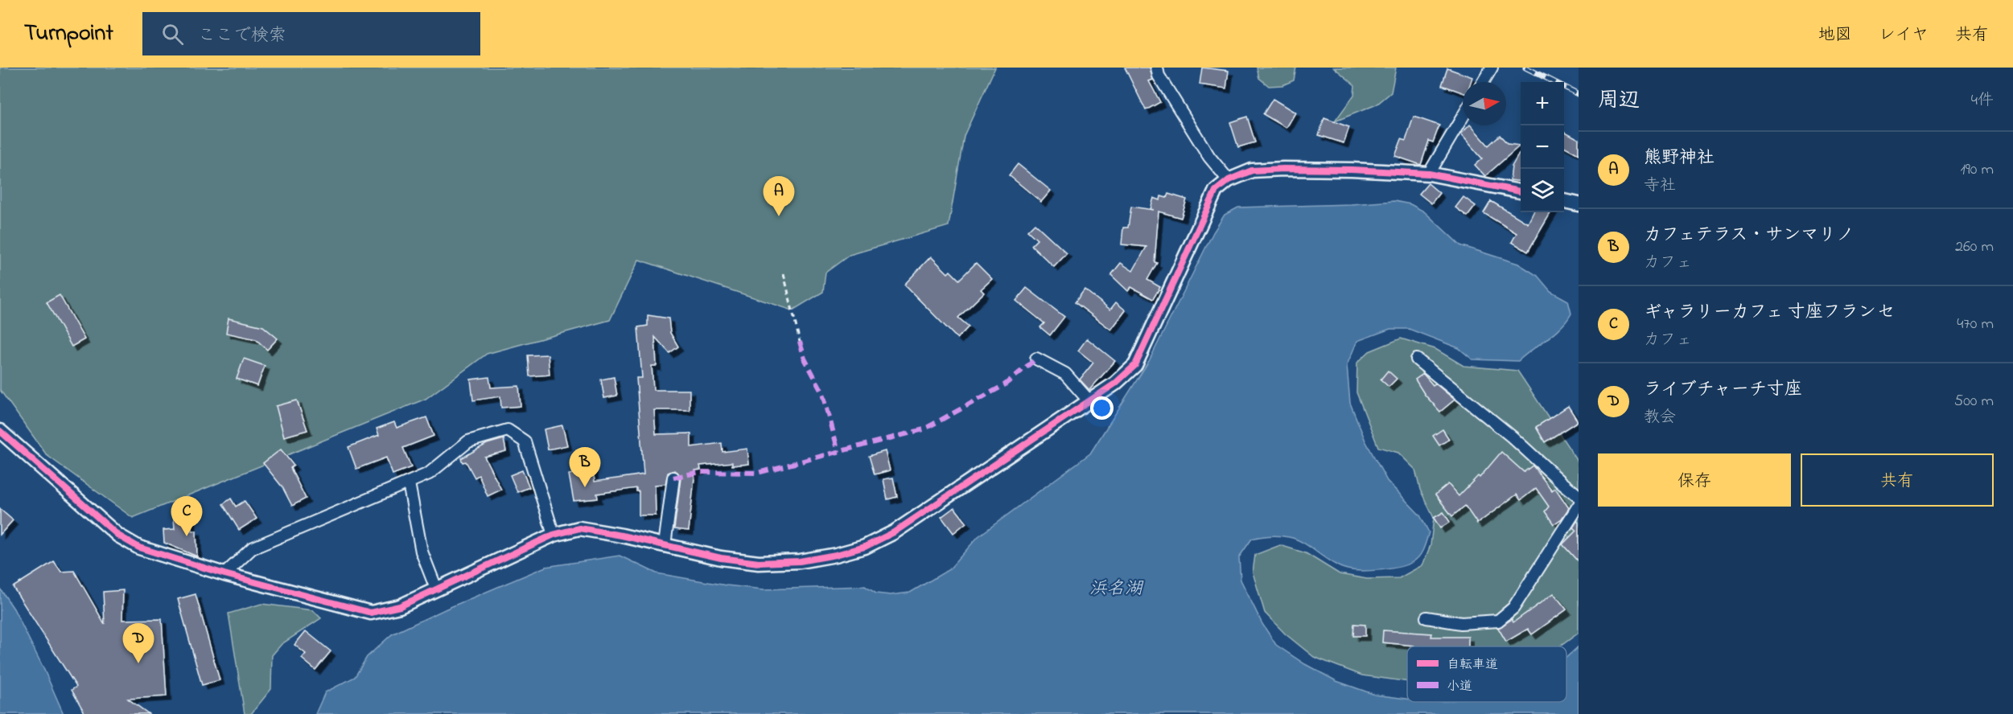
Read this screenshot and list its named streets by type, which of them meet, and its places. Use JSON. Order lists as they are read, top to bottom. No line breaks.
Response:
{"water":["浜名湖"],"legend":["自転車道","小道"],"north":"right","page":{"header":"Turnpoint","search":"ここで検索","nav":["地図","レイヤ","共有"],"heading":["周辺","4件"],"map_buttons":["+","−"],"list":[{"mark":"A","name":"熊野神社","note":"寺社","value":"190 m"},{"mark":"B","name":"カフェテラス・サンマリノ","note":"カフェ","value":"260 m"},{"mark":"C","name":"ギャラリーカフェ 寸座フランセ","note":"カフェ","value":"470 m"},{"mark":"D","name":"ライブチャーチ寸座","note":"教会","value":"500 m"}],"pins":["A","B","C","D"],"buttons":["保存","共有"]}}
